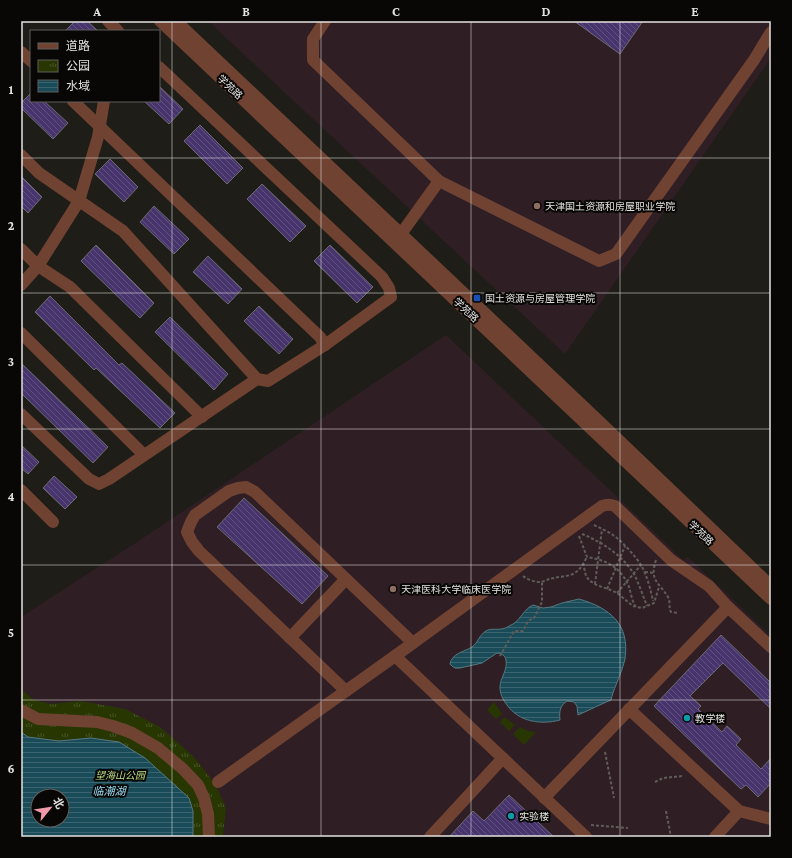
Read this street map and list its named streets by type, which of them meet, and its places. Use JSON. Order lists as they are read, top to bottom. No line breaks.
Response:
{"streets":{"street":["学苑路"]},"water":["临潮湖"],"parks":["望海山公园"],"places":{"other":["天津国土资源和房屋职业学院","天津医科大学临床医学院","教学楼","实验楼"],"transit":["国土资源与房屋管理学院"]},"legend":["道路","公园","水域"],"north":"top right","grid":{"columns":["A","B","C","D","E"],"rows":["1","2","3","4","5","6"]}}
